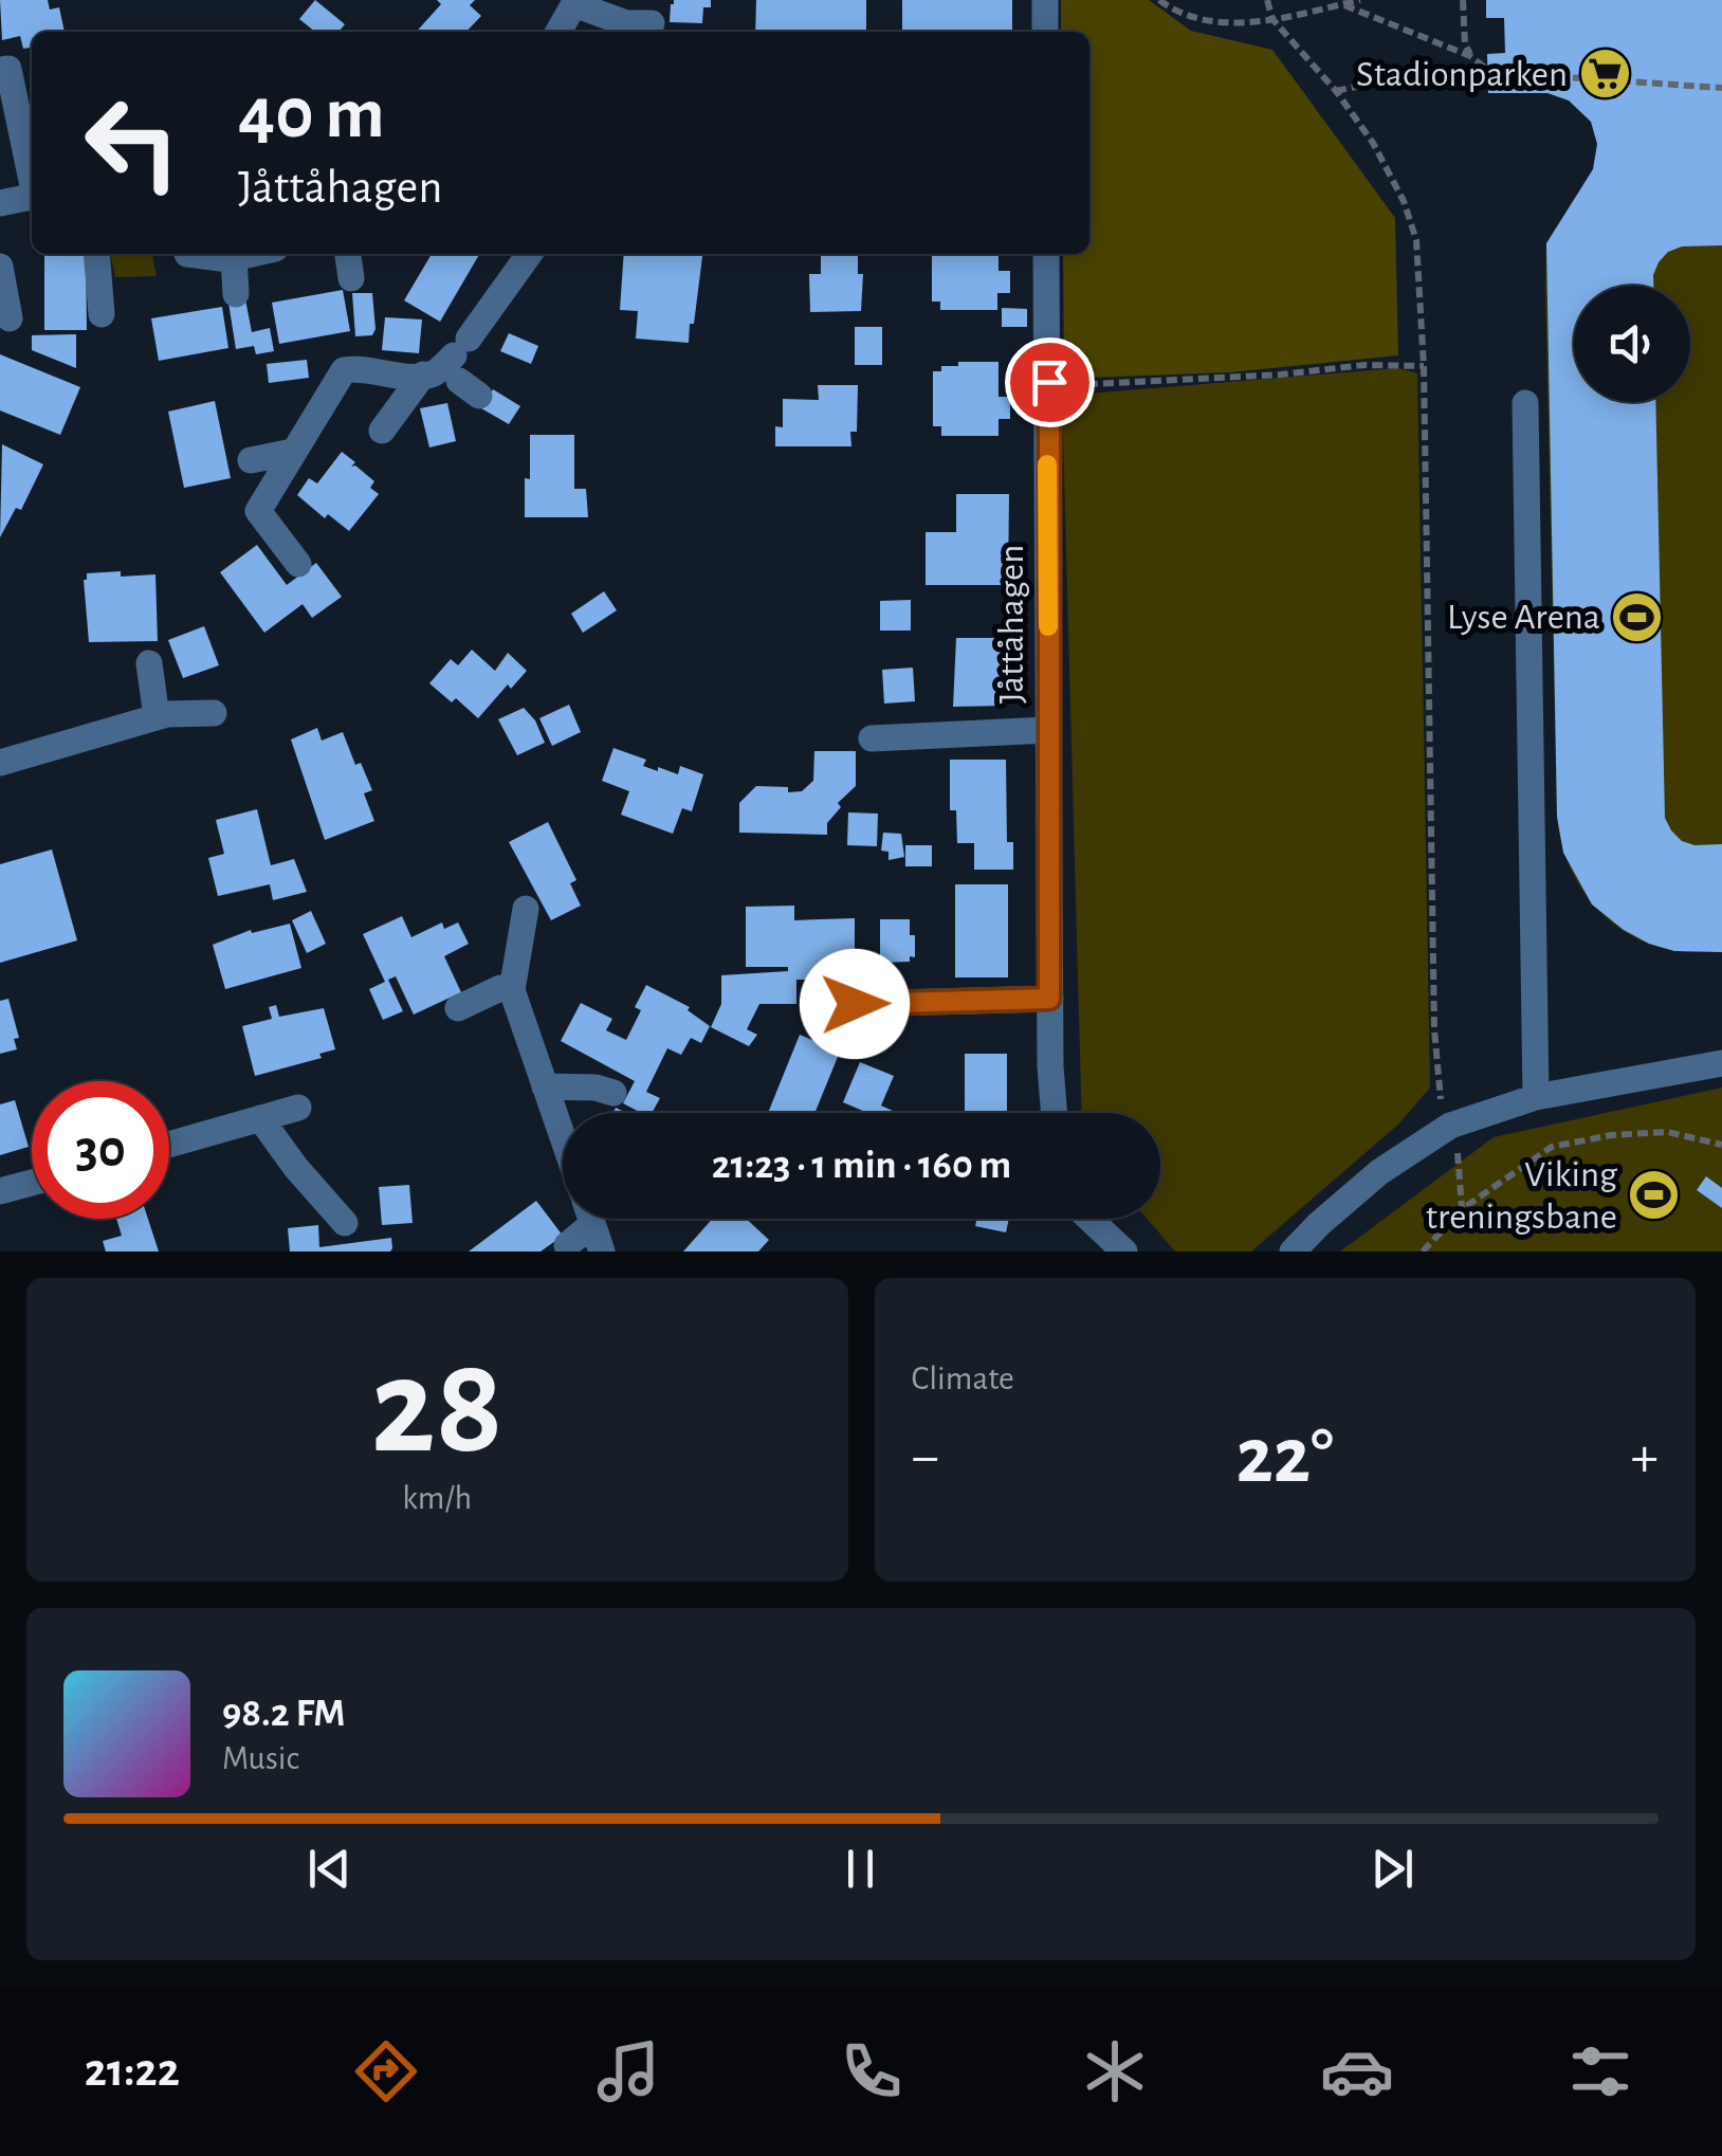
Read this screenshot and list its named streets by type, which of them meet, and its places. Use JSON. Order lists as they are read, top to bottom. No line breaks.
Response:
{"streets":{"street":["Jåttåhagen"]},"places":{"supermarket":["Stadionparken"],"sports":["Lyse Arena","Viking treningsbane"]},"page":{"turn":["40 m","Jåttåhagen"],"limit":"30","trip":"21:23 · 1 min · 160 m","tile":[["28","km/h"],"Climate"],"heat":["−","22°","+"],"song":["98.2 FM","Music"],"tabs":"21:22"}}
